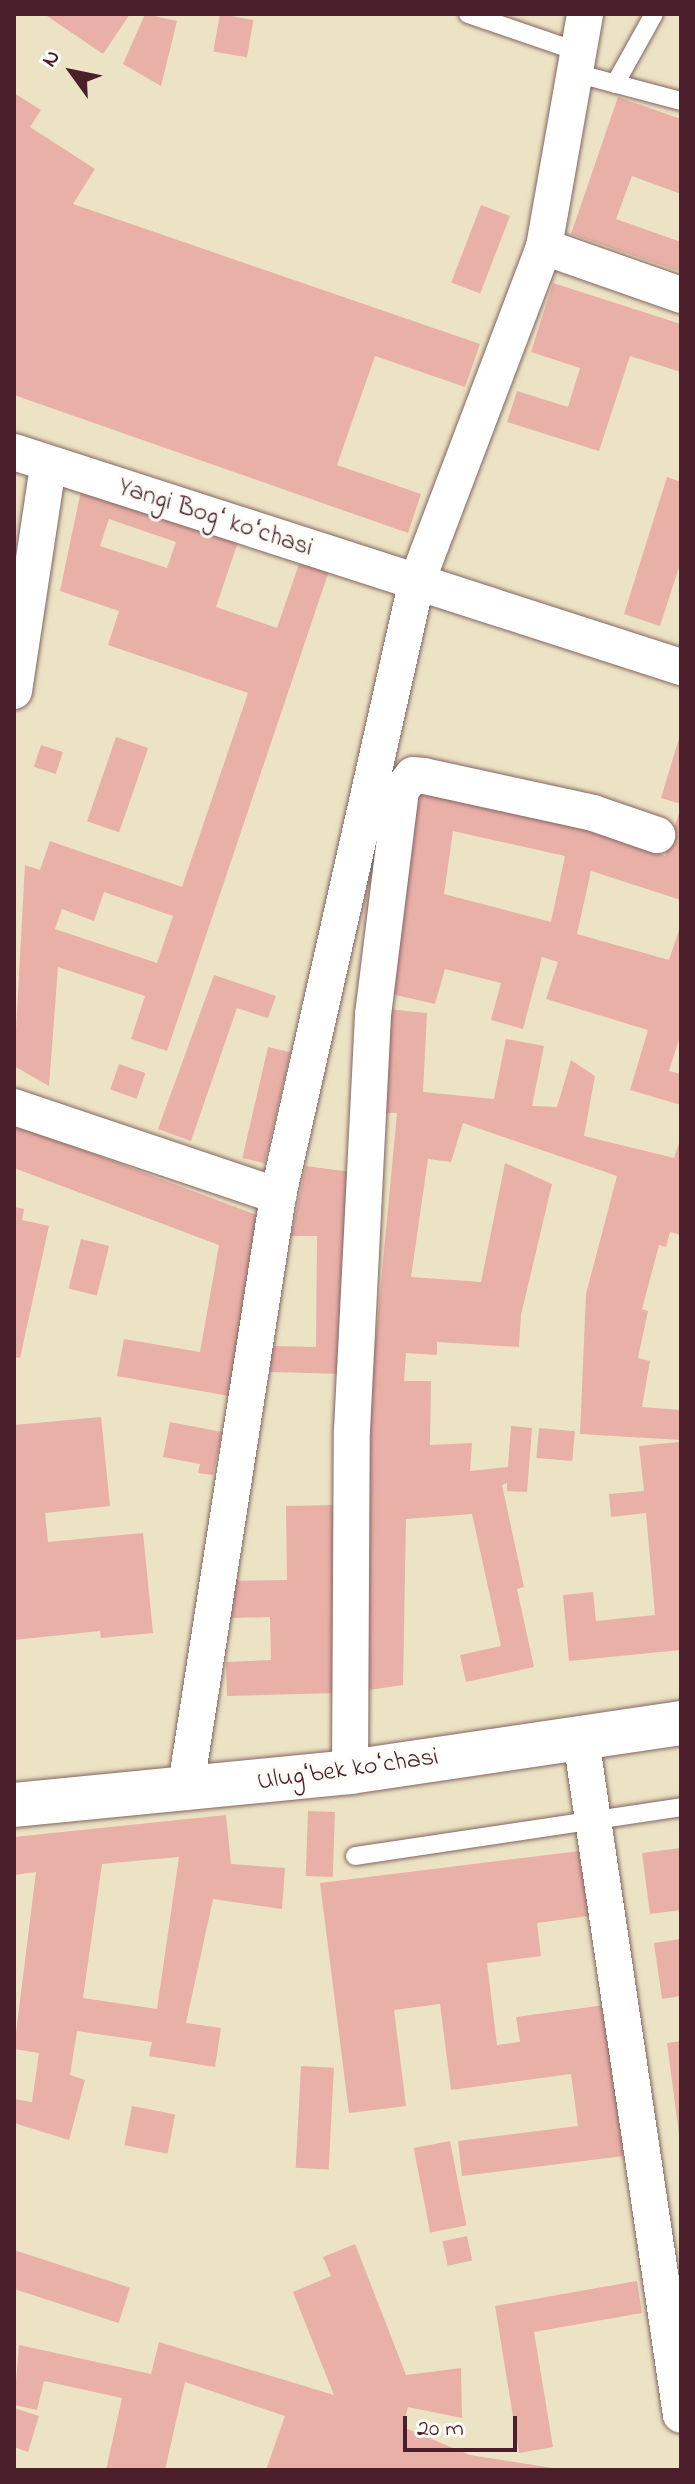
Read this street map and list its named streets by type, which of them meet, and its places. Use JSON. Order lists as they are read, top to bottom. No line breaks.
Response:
{"streets":{"street":["Yangi Bogʻ koʻchasi","Ulugʻbek koʻchasi"]},"scale_bar":"20 m","north":"top left"}
